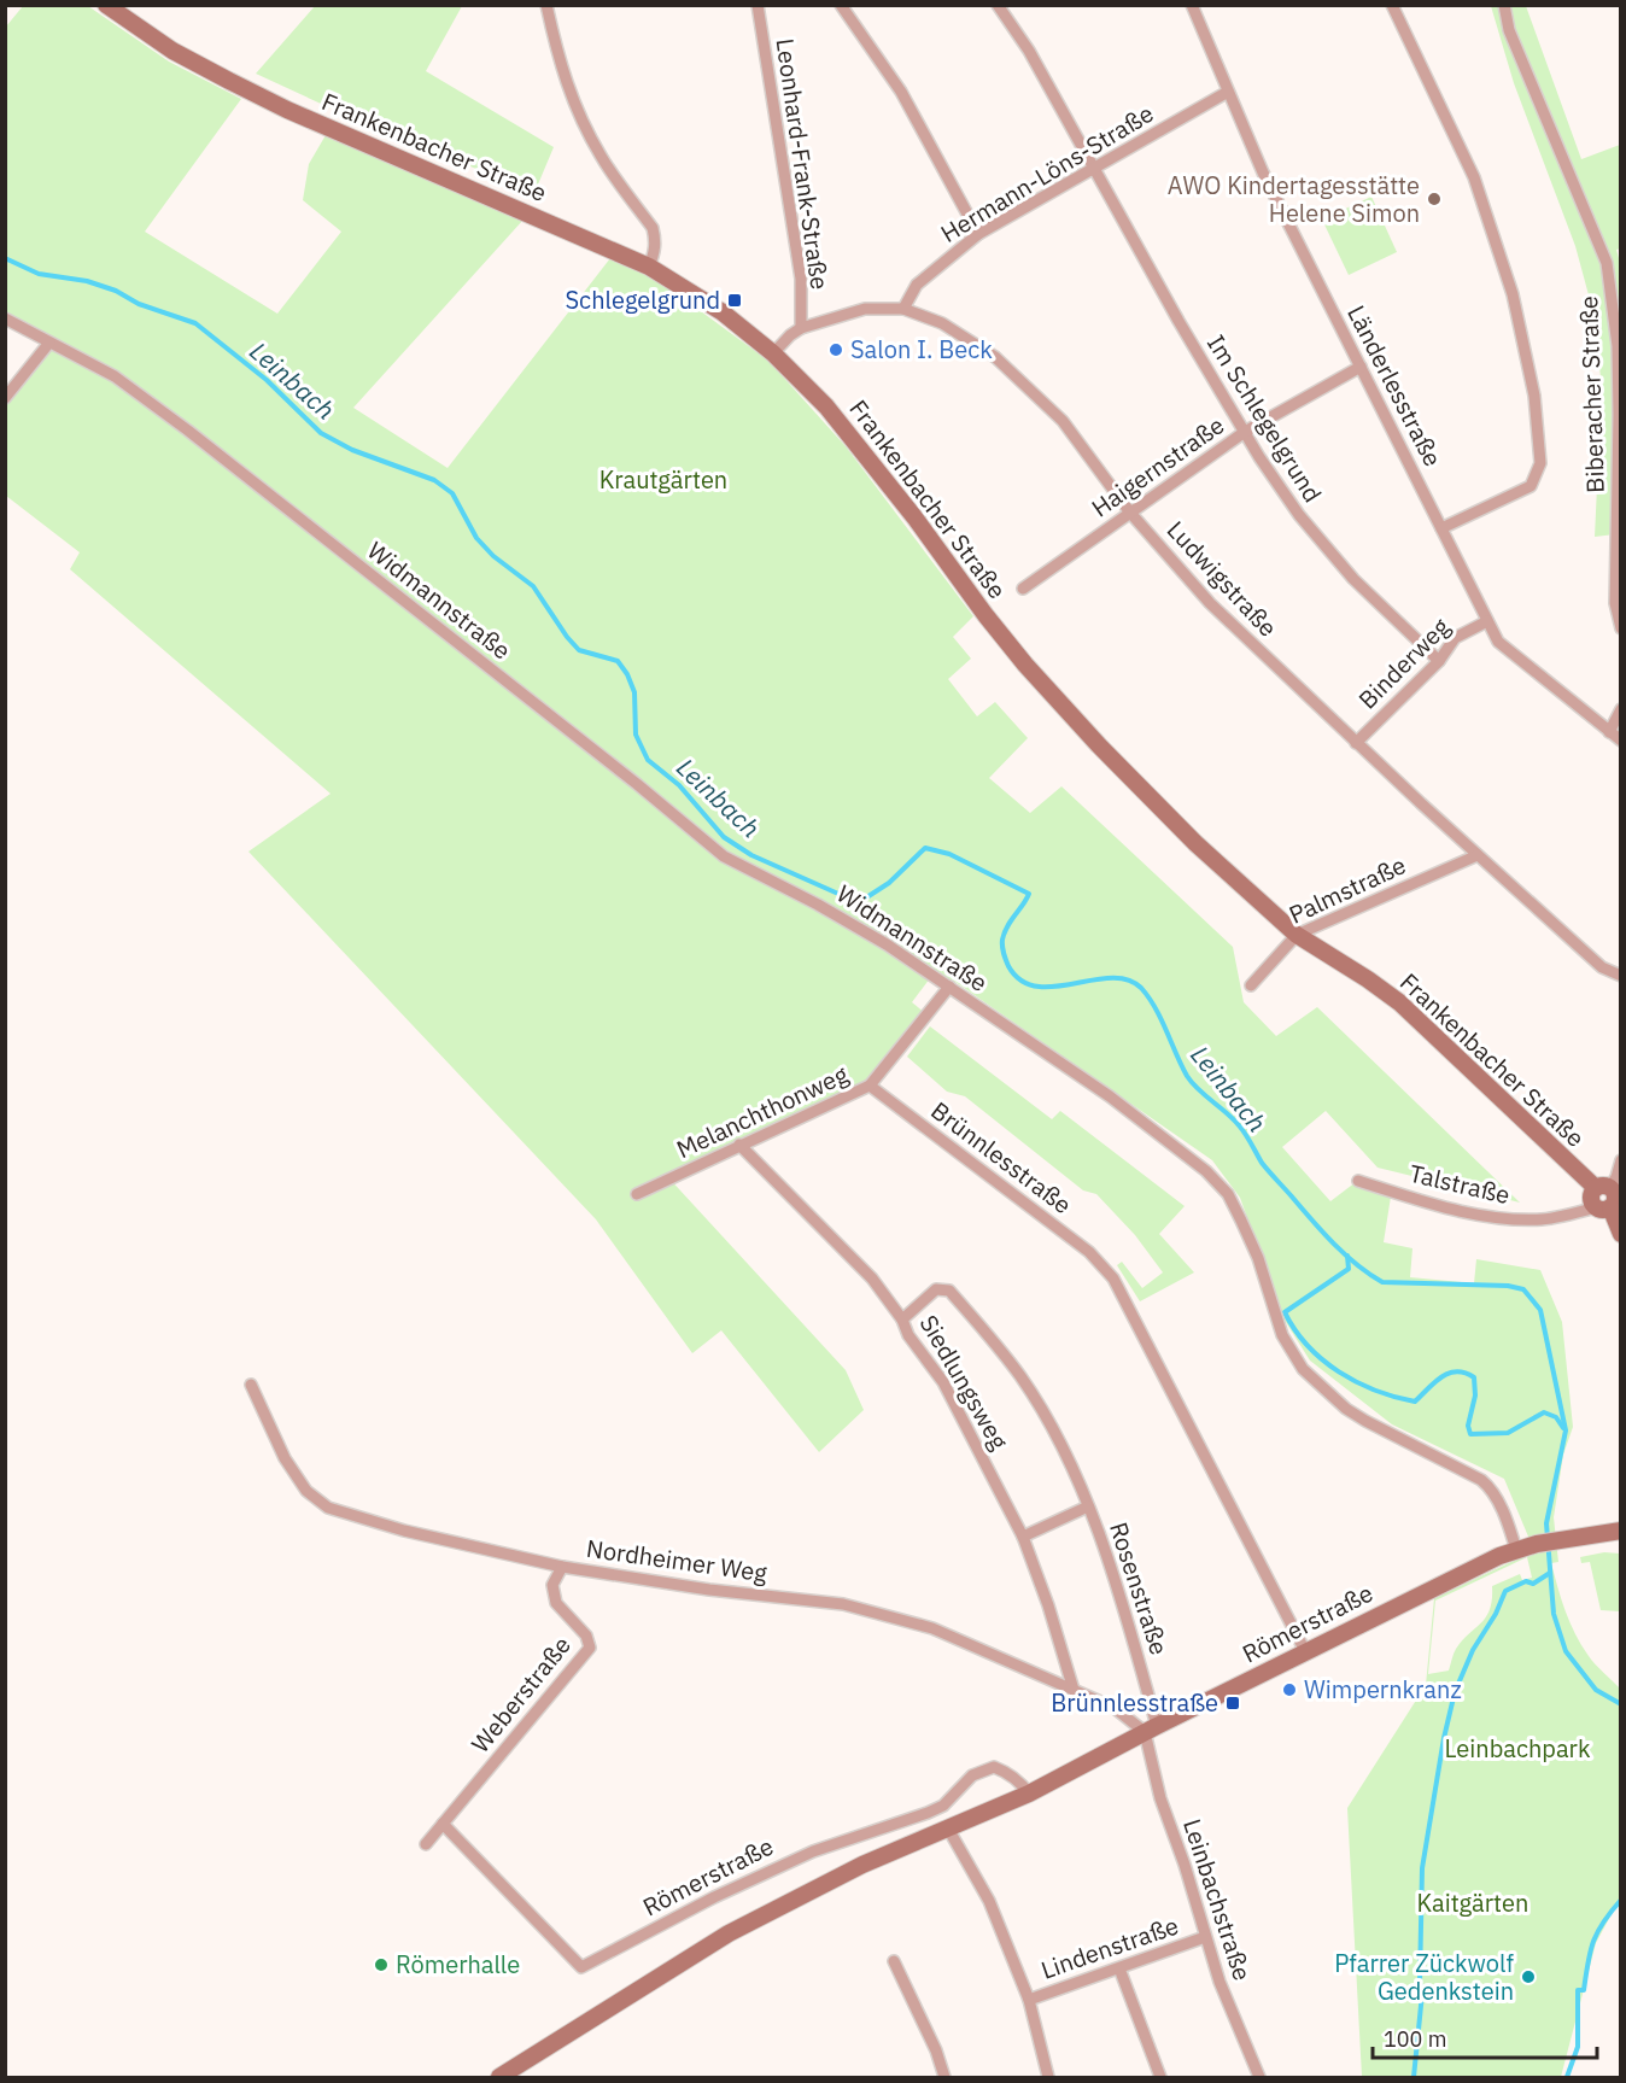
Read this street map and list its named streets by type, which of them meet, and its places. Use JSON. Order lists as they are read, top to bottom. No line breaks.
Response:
{"streets":{"main road":["Frankenbacher Straße","Römerstraße"],"street":["Leonhard-Frank-Straße","Hermann-Löns-Straße","Länderlesstraße","Biberacher Straße","Im Schlegelgrund","Haigernstraße","Ludwigstraße","Widmannstraße","Binderweg","Palmstraße","Melanchthonweg","Brünnlesstraße","Talstraße","Siedlungsweg","Nordheimer Weg","Rosenstraße","Weberstraße","Leinbachstraße","Lindenstraße"]},"crossings":[["Frankenbacher Straße","Ludwigstraße"],["Frankenbacher Straße","Palmstraße"],["Leonhard-Frank-Straße","Ludwigstraße"],["Hermann-Löns-Straße","Länderlesstraße"],["Hermann-Löns-Straße","Im Schlegelgrund"],["Hermann-Löns-Straße","Ludwigstraße"],["Länderlesstraße","Haigernstraße"],["Länderlesstraße","Binderweg"],["Im Schlegelgrund","Haigernstraße"],["Im Schlegelgrund","Binderweg"],["Haigernstraße","Ludwigstraße"],["Ludwigstraße","Binderweg"],["Ludwigstraße","Palmstraße"],["Widmannstraße","Melanchthonweg"],["Widmannstraße","Römerstraße"],["Melanchthonweg","Brünnlesstraße"],["Melanchthonweg","Siedlungsweg"],["Brünnlesstraße","Römerstraße"],["Siedlungsweg","Nordheimer Weg"],["Siedlungsweg","Rosenstraße"],["Nordheimer Weg","Rosenstraße"],["Nordheimer Weg","Römerstraße"],["Nordheimer Weg","Weberstraße"],["Nordheimer Weg","Leinbachstraße"],["Rosenstraße","Römerstraße"],["Rosenstraße","Leinbachstraße"],["Römerstraße","Weberstraße"],["Römerstraße","Leinbachstraße"],["Leinbachstraße","Lindenstraße"]],"water":["Leinbach"],"parks":["Krautgärten","Leinbachpark","Kaitgärten"],"places":{"other":["AWO Kindertagesstätte Helene Simon","Salon I. Beck","Wimpernkranz","Römerhalle","Pfarrer Zückwolf Gedenkstein"],"transit":["Schlegelgrund","Brünnlesstraße"]},"scale_bar":"100 m"}
